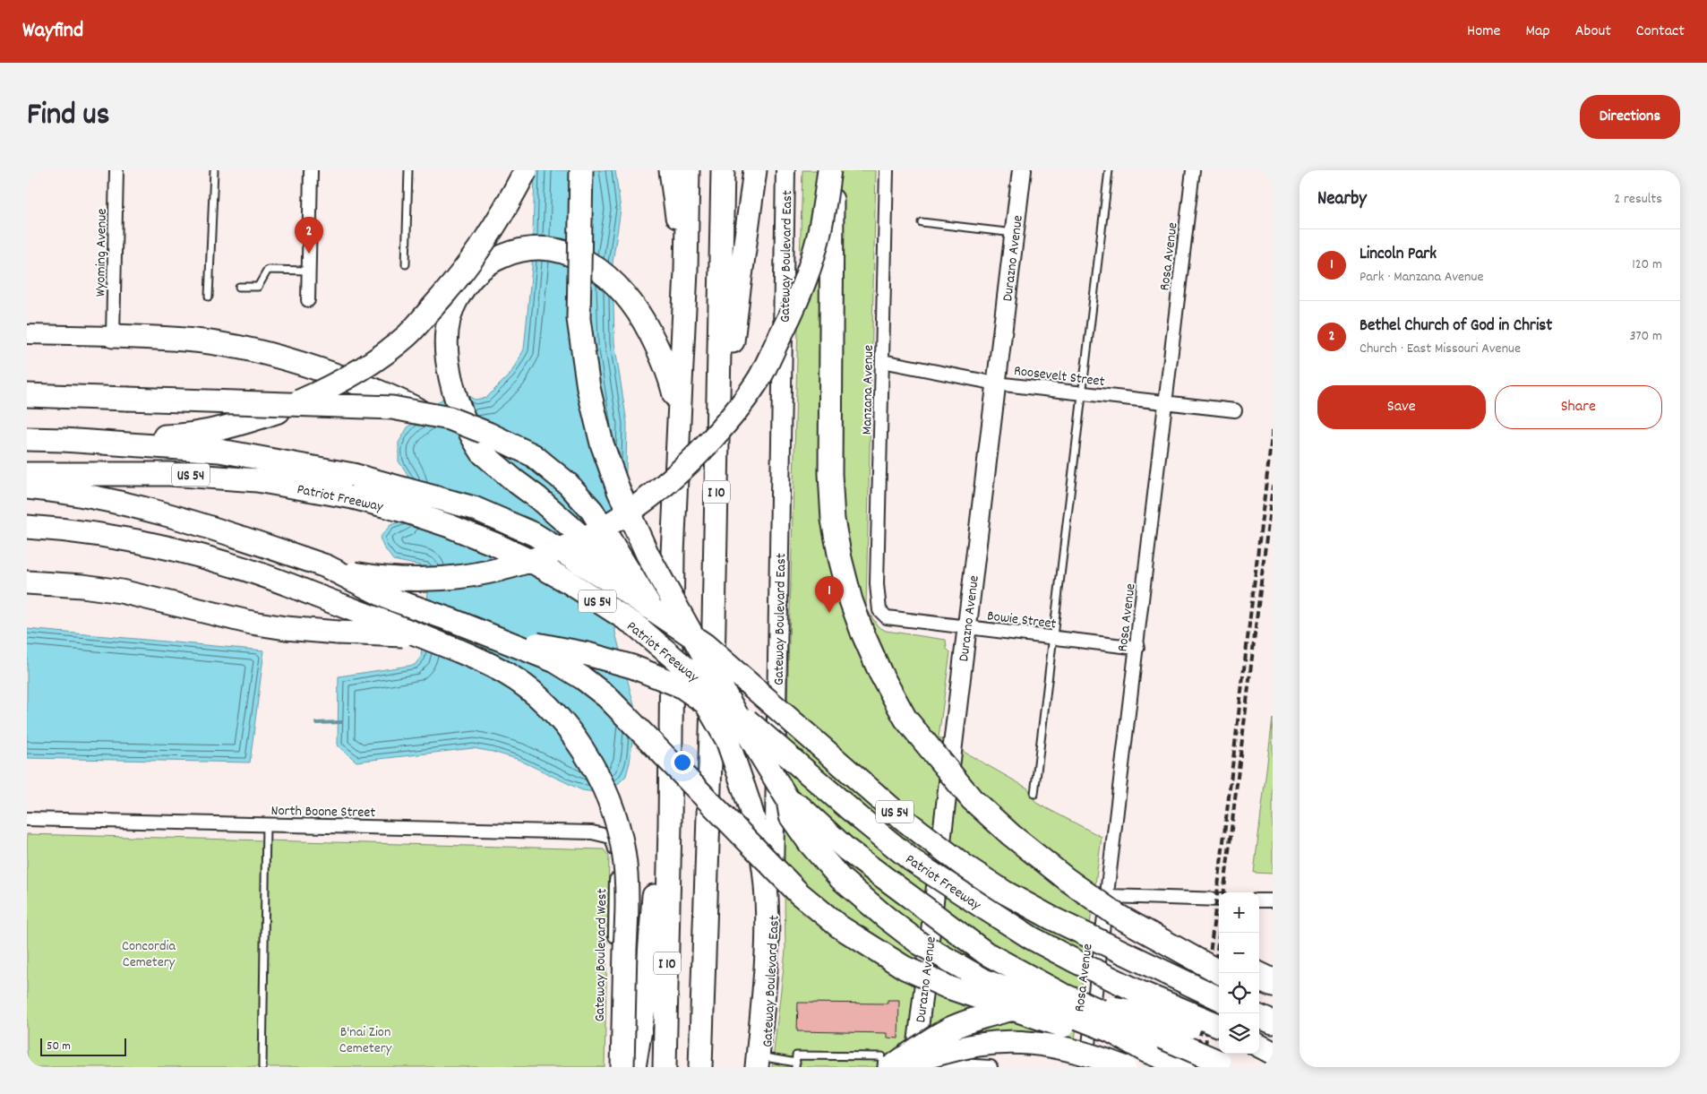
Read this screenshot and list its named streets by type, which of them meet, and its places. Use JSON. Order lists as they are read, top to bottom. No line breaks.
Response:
{"streets":{"highway":["US 54","I 10","Patriot Freeway"],"main road":["Gateway Boulevard East","Durazno Avenue"],"street":["Wyoming Avenue","Rosa Avenue","Roosevelt Street","Manzana Avenue","Bowie Street","North Boone Street","Gateway Boulevard West"]},"crossings":[["Rosa Avenue","Roosevelt Street"],["Rosa Avenue","Bowie Street"],["Durazno Avenue","Roosevelt Street"],["Durazno Avenue","Bowie Street"],["Roosevelt Street","Manzana Avenue"],["Manzana Avenue","Bowie Street"],["North Boone Street","Gateway Boulevard West"]],"parks":["Concordia Cemetery","B'nai Zion Cemetery"],"scale_bar":"50 m","page":{"header":"Wayfind","nav":["Home","Map","About","Contact"],"title":"Find us","buttons":["Directions",["Save","Share"]],"heading":["Nearby","2 results"],"pins":["2","1"],"list":[{"mark":"1","name":"Lincoln Park","note":"Park · Manzana Avenue","value":"120 m"},{"mark":"2","name":"Bethel Church of God in Christ","note":"Church · East Missouri Avenue","value":"370 m"}],"map_buttons":["+","−"],"scale":"50 m"}}
